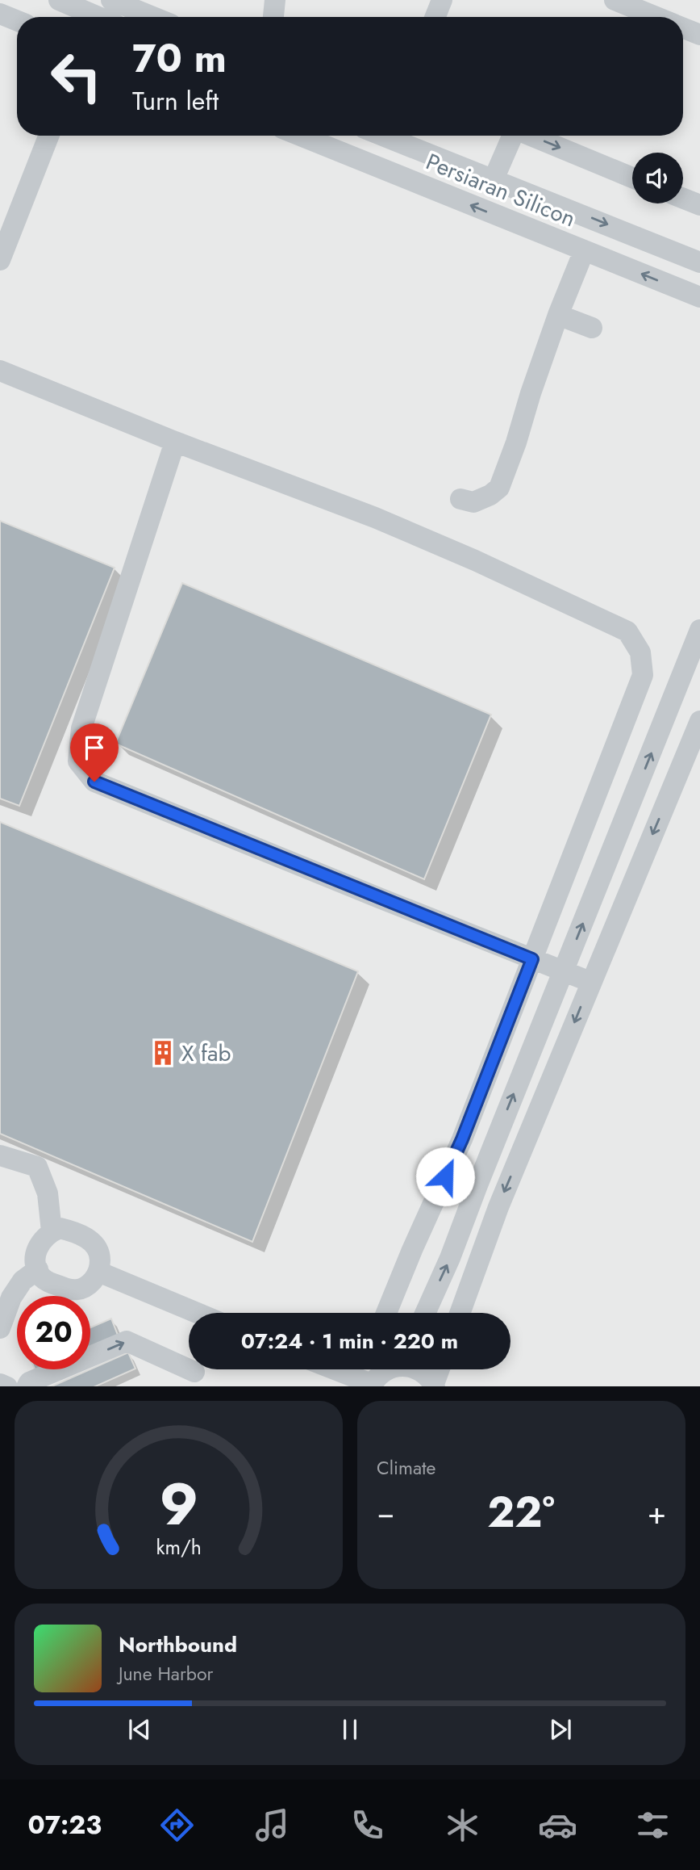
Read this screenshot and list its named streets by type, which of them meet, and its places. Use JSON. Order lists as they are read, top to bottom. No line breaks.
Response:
{"streets":{"street":["Persiaran Silicon"]},"places":{"building":["X fab"]},"page":{"turn":["70 m","Turn left"],"limit":"20","trip":"07:24 · 1 min · 220 m","tile":"Climate","heat":["−","22°","+"],"song":["Northbound","June Harbor"],"tabs":"07:23","gauge":["9","km/h"]}}
